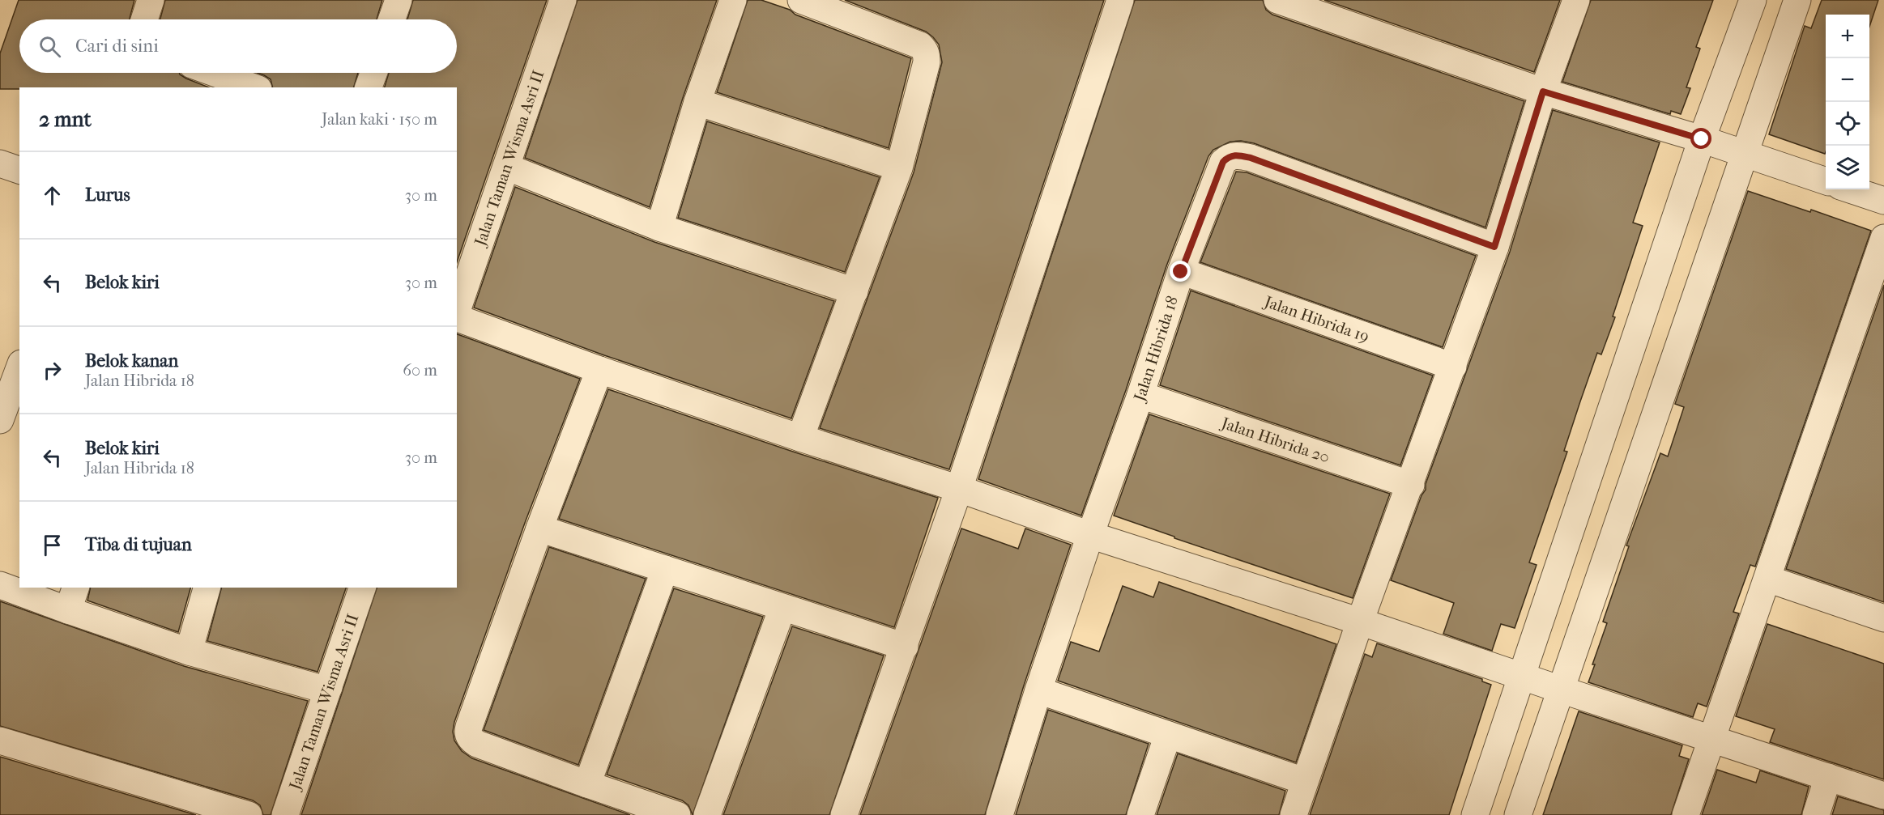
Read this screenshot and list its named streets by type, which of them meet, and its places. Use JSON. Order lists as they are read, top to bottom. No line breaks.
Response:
{"streets":{"street":["Jalan Taman Wisma Asri II","Jalan Hibrida 19","Jalan Hibrida 18","Jalan Hibrida 20"]},"crossings":[["Jalan Hibrida 19","Jalan Hibrida 18"],["Jalan Hibrida 18","Jalan Hibrida 20"]],"page":{"map_buttons":["+","−"],"search":"Cari di sini","heading":["2 mnt","Jalan kaki · 150 m"],"list":[["Lurus","30 m"],["Belok kiri","30 m"],["Belok kanan","Jalan Hibrida 18","60 m"],["Belok kiri","Jalan Hibrida 18","30 m"],"Tiba di tujuan"]}}
